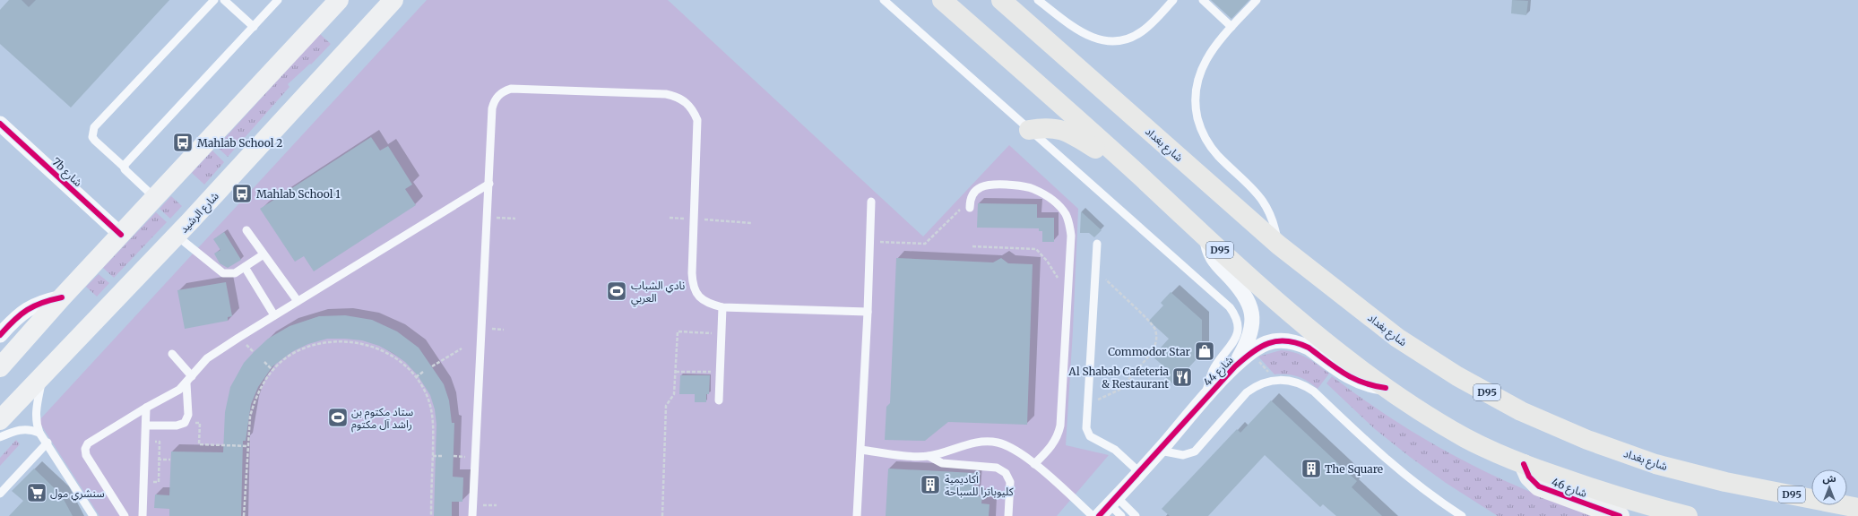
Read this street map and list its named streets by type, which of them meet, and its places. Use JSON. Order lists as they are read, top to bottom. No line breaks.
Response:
{"streets":{"main road":["شارع بغداد","شارع الرشيد","D95","شارع 46"],"street":["7b شارع","شارع 44"]},"crossings":[["D95","شارع 44"],["D95","شارع 46"]],"places":{"bus stop":["Mahlab School 2","Mahlab School 1"],"sports":["نادي الشباب العربي","ستاد مكتوم بن راشد آل مكتوم"],"shop":["Commodor Star"],"restaurant":["Al Shabab Cafeteria & Restaurant"],"building":["The Square","أكاديمية كليوباترا للسباحة"],"supermarket":["سنشري مول"]},"north":"top"}
